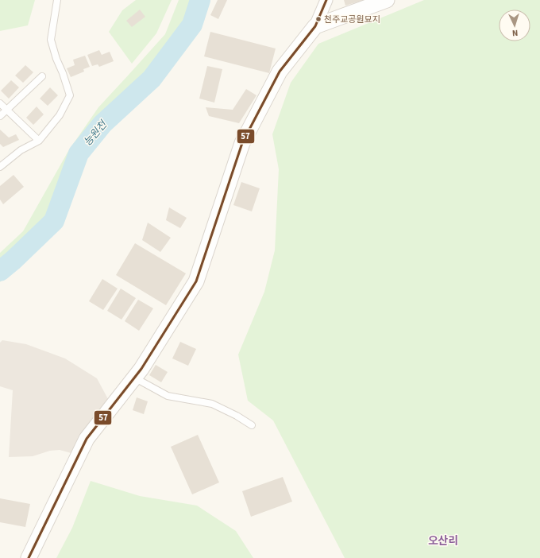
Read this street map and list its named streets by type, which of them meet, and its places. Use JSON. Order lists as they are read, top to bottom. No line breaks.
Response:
{"districts":["오산리"],"water":["능원천"],"places":["천주교공원묘지"],"lines":["transit line 57"],"north":"bottom"}
